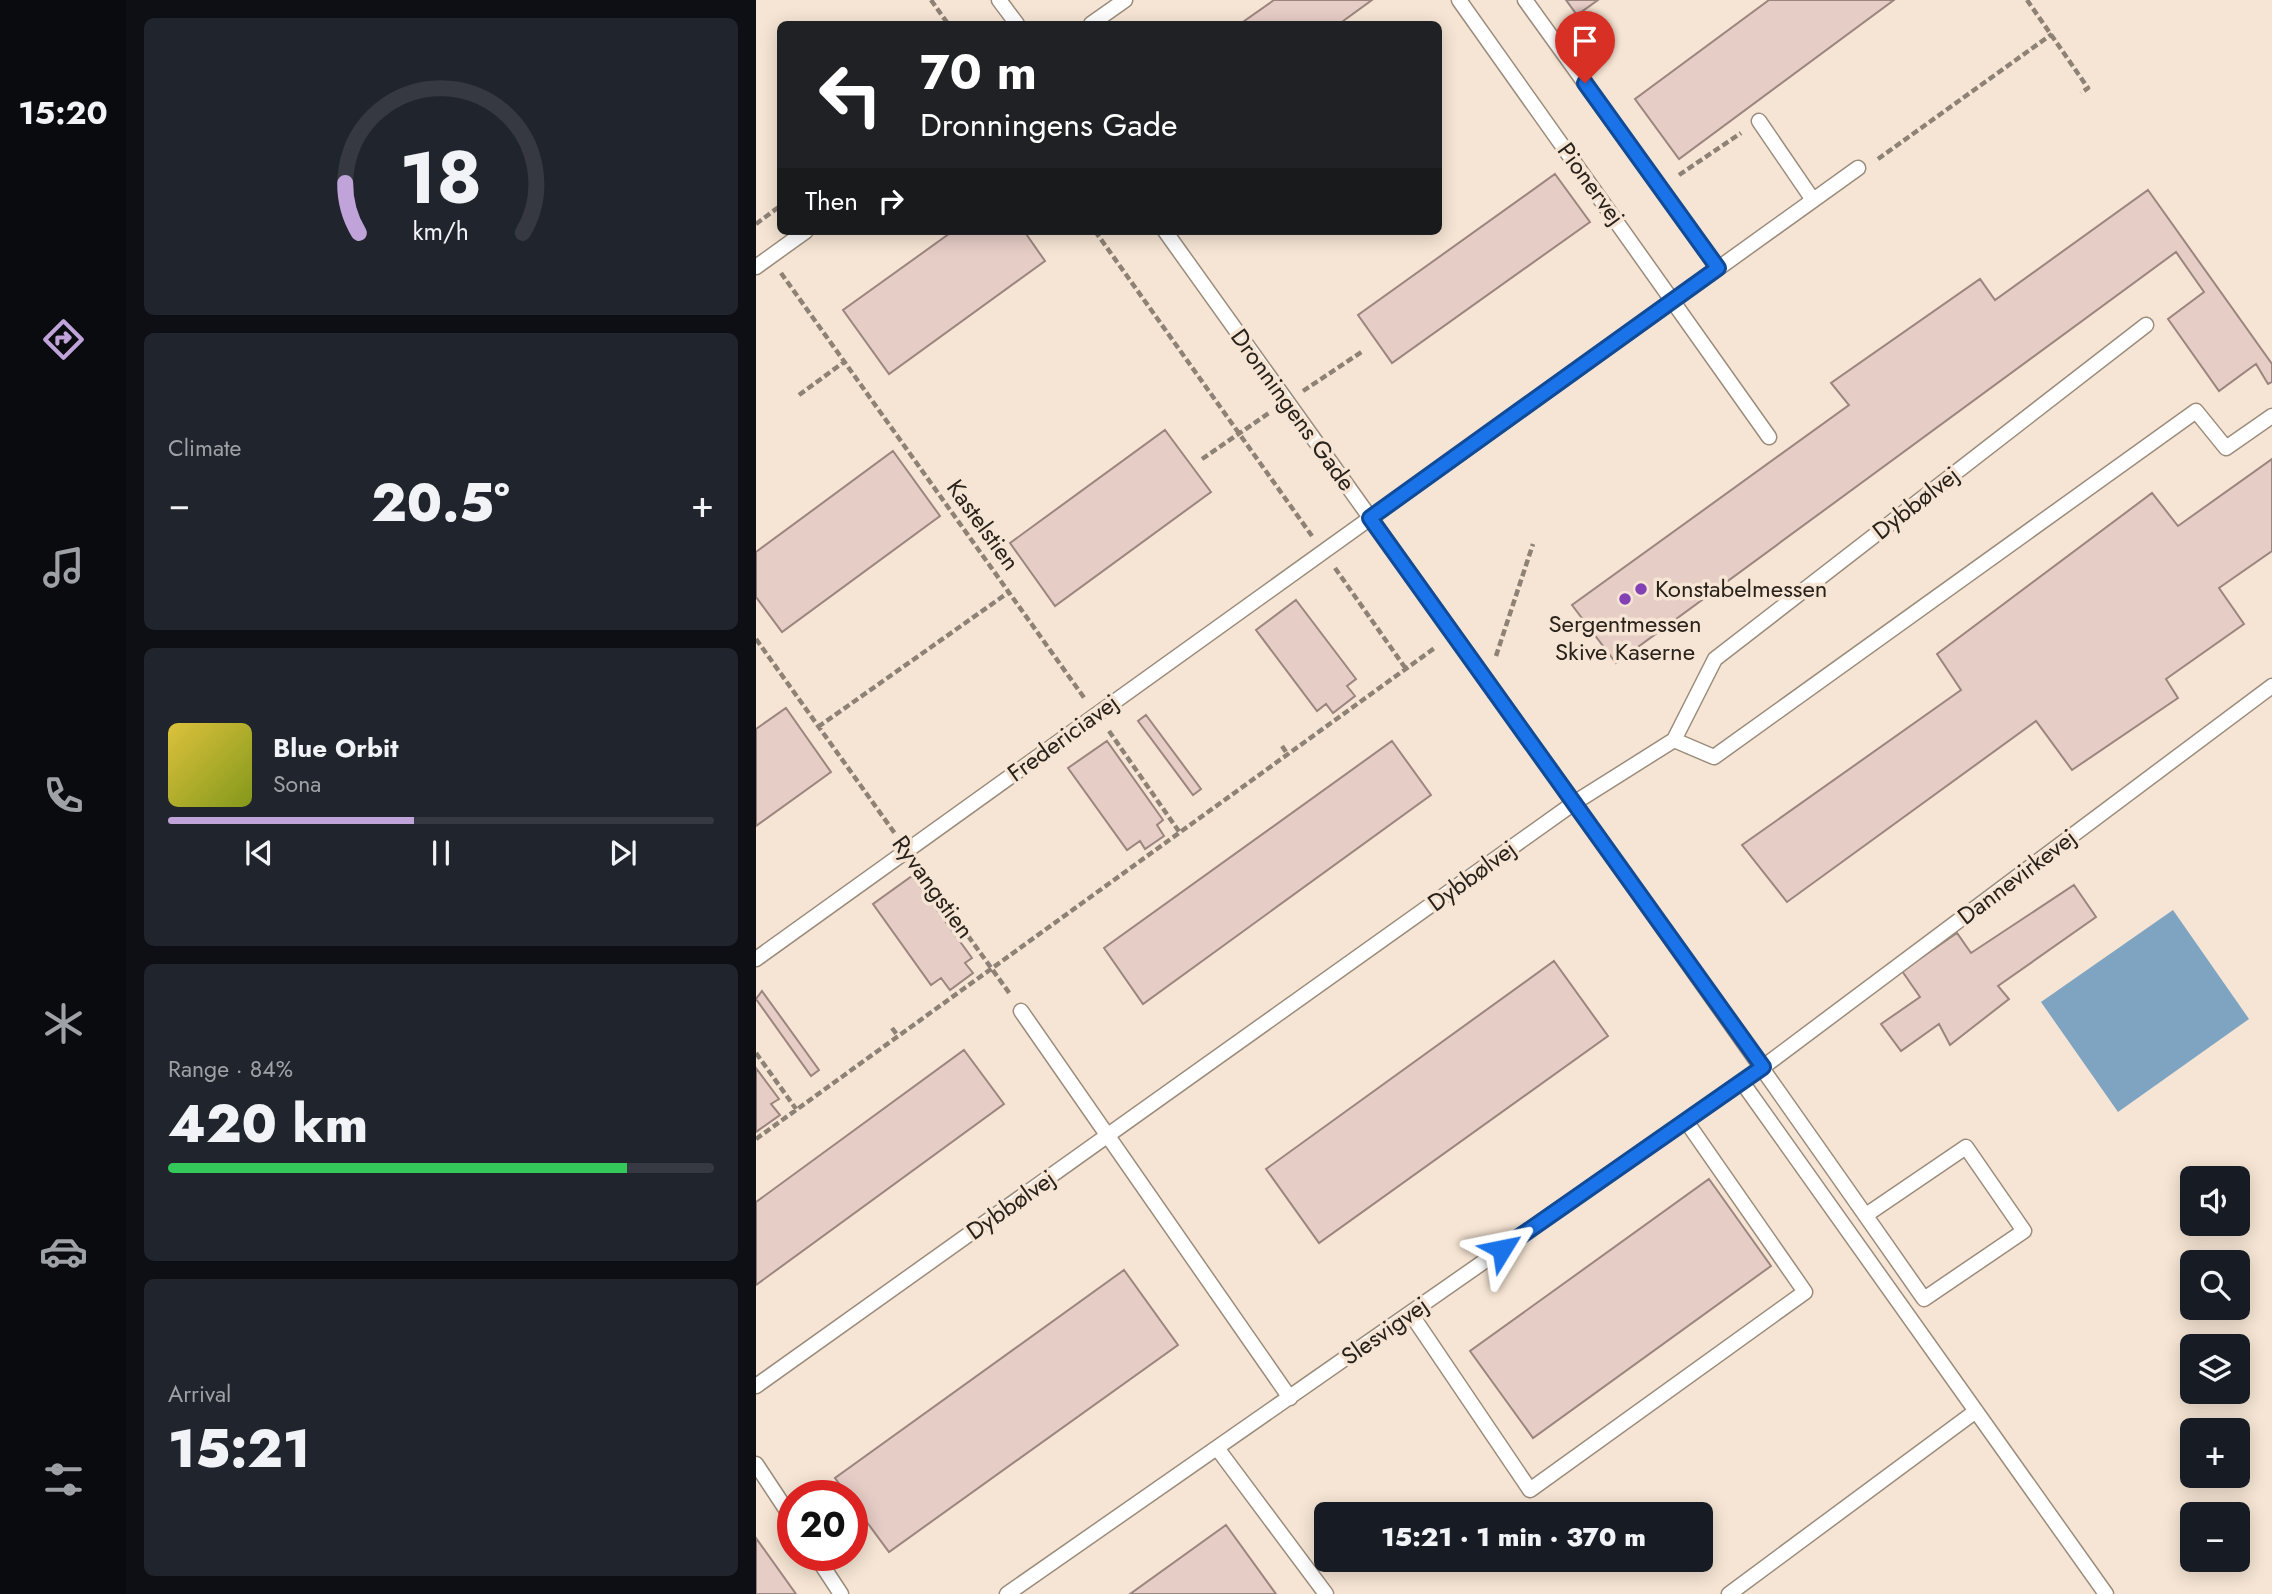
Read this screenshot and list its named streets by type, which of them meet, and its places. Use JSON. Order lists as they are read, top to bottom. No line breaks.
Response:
{"streets":{"lane":["Pionervej","Dronningens Gade","Dybbølvej","Fredericiavej","Dannevirkevej","Slesvigvej"],"path":["Kastelstien","Ryvangstien"]},"crossings":[["Pionervej","Fredericiavej"],["Dronningens Gade","Dybbølvej"],["Dronningens Gade","Fredericiavej"],["Dronningens Gade","Dannevirkevej"],["Dronningens Gade","Slesvigvej"],["Kastelstien","Fredericiavej"],["Fredericiavej","Ryvangstien"],["Dannevirkevej","Slesvigvej"]],"places":["Konstabelmessen","Sergentmessen Skive Kaserne"],"page":{"tabs":"15:20","turn":["70 m","Dronningens Gade"],"then":"Then","tile":["Climate",["Range · 84%","420 km"],["Arrival","15:21"]],"heat":["−","20.5°","+"],"song":["Blue Orbit","Sona"],"map_buttons":["+","−"],"limit":"20","trip":"15:21 · 1 min · 370 m","gauge":["18","km/h"]}}
